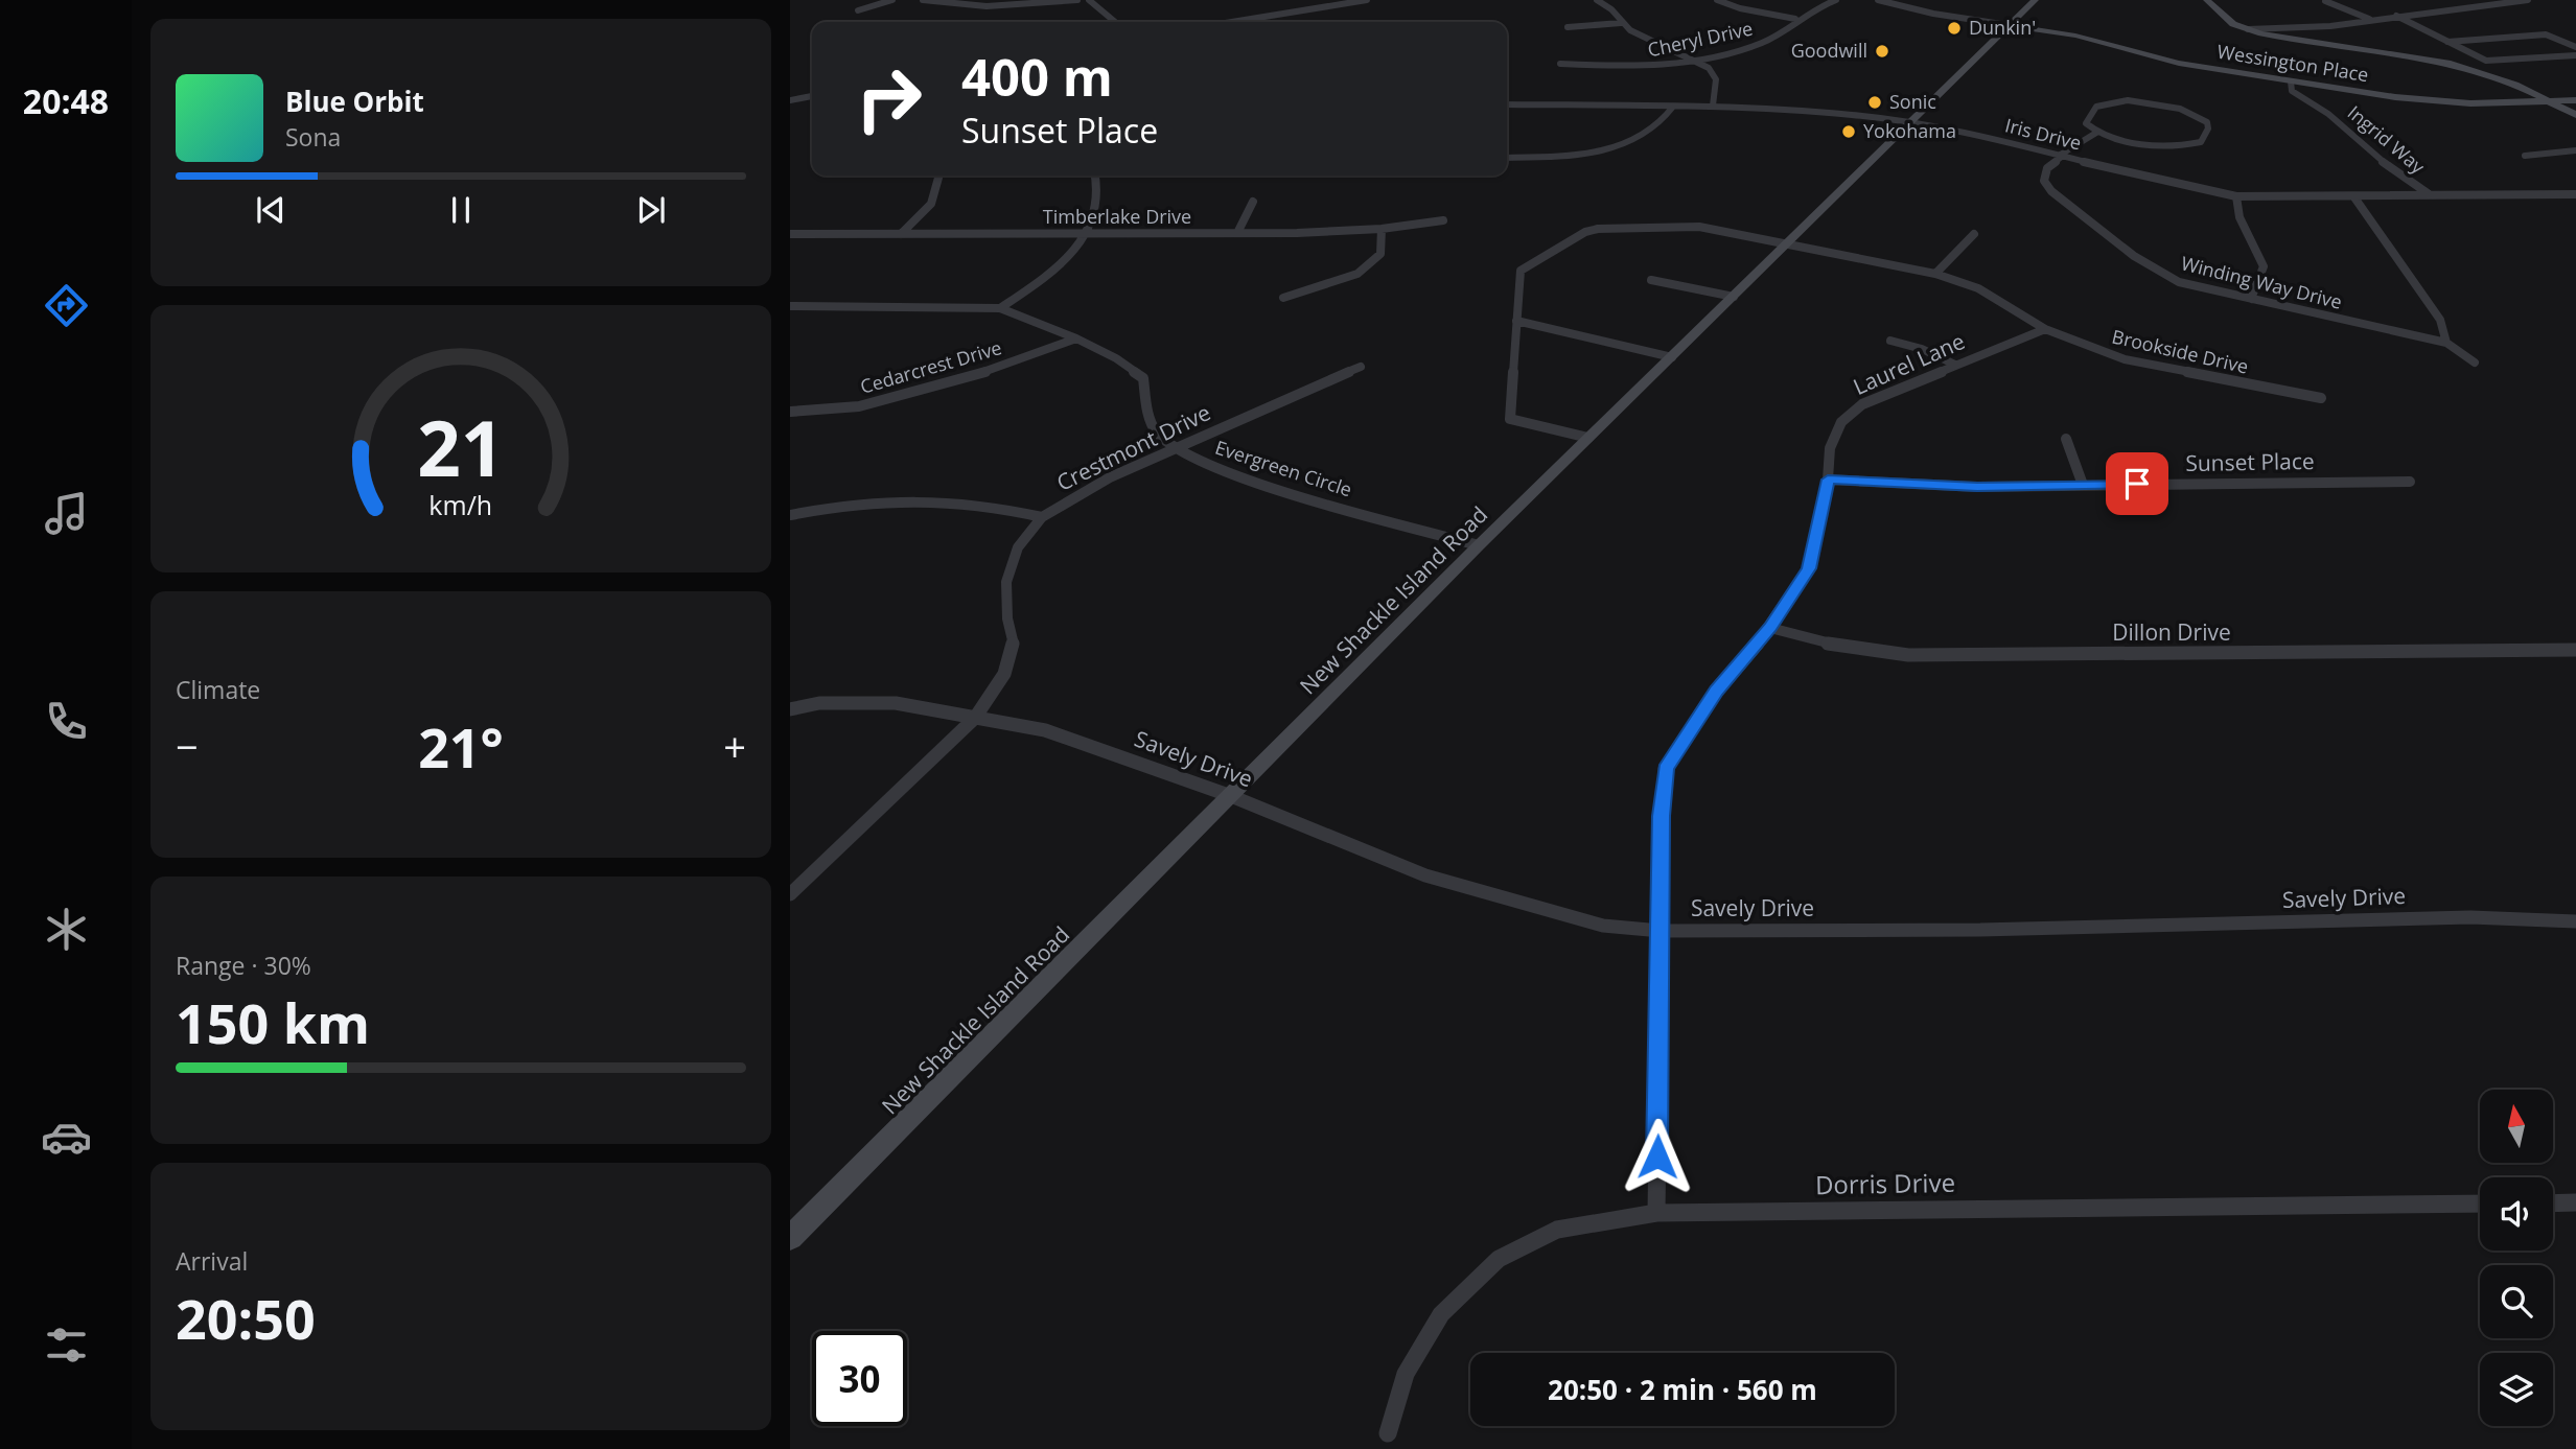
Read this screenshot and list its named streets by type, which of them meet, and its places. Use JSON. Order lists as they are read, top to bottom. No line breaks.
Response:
{"streets":{"main road":["Wessington Place","New Shackle Island Road"],"street":["Cheryl Drive","Iris Drive","Ingrid Way","Timberlake Drive","Winding Way Drive","Brookside Drive","Laurel Lane","Cedarcrest Drive","Crestmont Drive","Sunset Place","Evergreen Circle","Dillon Drive","Savely Drive","Dorris Drive"]},"crossings":[["Wessington Place","Ingrid Way"],["Wessington Place","New Shackle Island Road"],["Iris Drive","Ingrid Way"],["Iris Drive","Winding Way Drive"],["Iris Drive","New Shackle Island Road"],["Brookside Drive","Laurel Lane"],["Brookside Drive","New Shackle Island Road"],["Laurel Lane","Sunset Place"],["Laurel Lane","Dillon Drive"],["Laurel Lane","Savely Drive"],["Laurel Lane","Dorris Drive"],["Crestmont Drive","Evergreen Circle"],["Crestmont Drive","Savely Drive"],["Evergreen Circle","New Shackle Island Road"],["New Shackle Island Road","Savely Drive"]],"places":["Dunkin'","Goodwill","Sonic","Yokohama"],"north":"top","page":{"tabs":"20:48","turn":["400 m","Sunset Place"],"song":["Blue Orbit","Sona"],"tile":["Climate",["Range · 30%","150 km"],["Arrival","20:50"]],"heat":["−","21°","+"],"limit":"30","trip":"20:50 · 2 min · 560 m","gauge":["21","km/h"]}}
